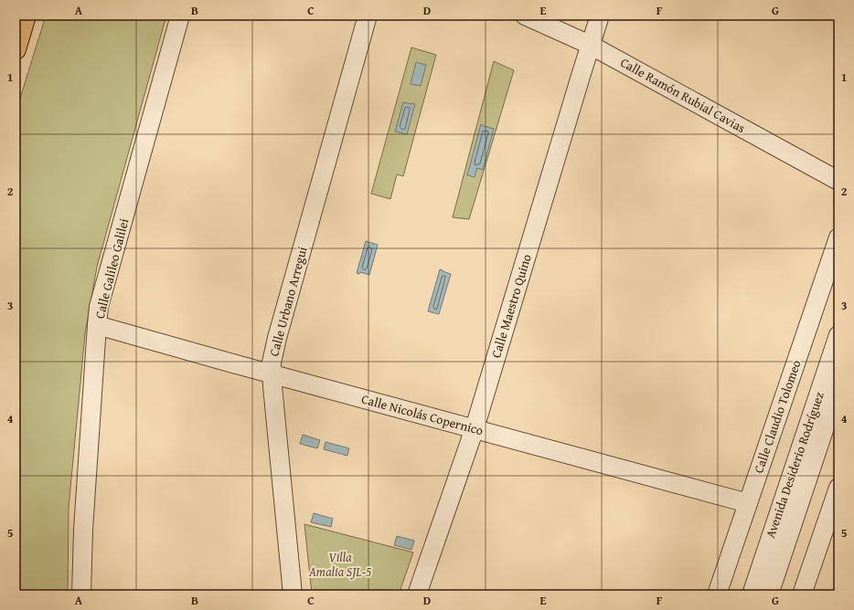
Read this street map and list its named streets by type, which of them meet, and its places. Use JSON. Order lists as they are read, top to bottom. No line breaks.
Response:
{"streets":{"street":["Calle Ramón Rubial Cavias","Calle Galileo Galilei","Calle Urbano Arregui","Calle Maestro Quino","Calle Nicolás Copernico","Calle Claudio Tolomeo","Avenida Desiderio Rodríguez"]},"crossings":[["Calle Ramón Rubial Cavias","Calle Maestro Quino"],["Calle Galileo Galilei","Calle Nicolás Copernico"],["Calle Urbano Arregui","Calle Nicolás Copernico"],["Calle Maestro Quino","Calle Nicolás Copernico"],["Calle Nicolás Copernico","Calle Claudio Tolomeo"]],"parks":["Villa Amalia SJL-5"],"grid":{"columns":["A","B","C","D","E","F","G"],"rows":["1","2","3","4","5"]}}
